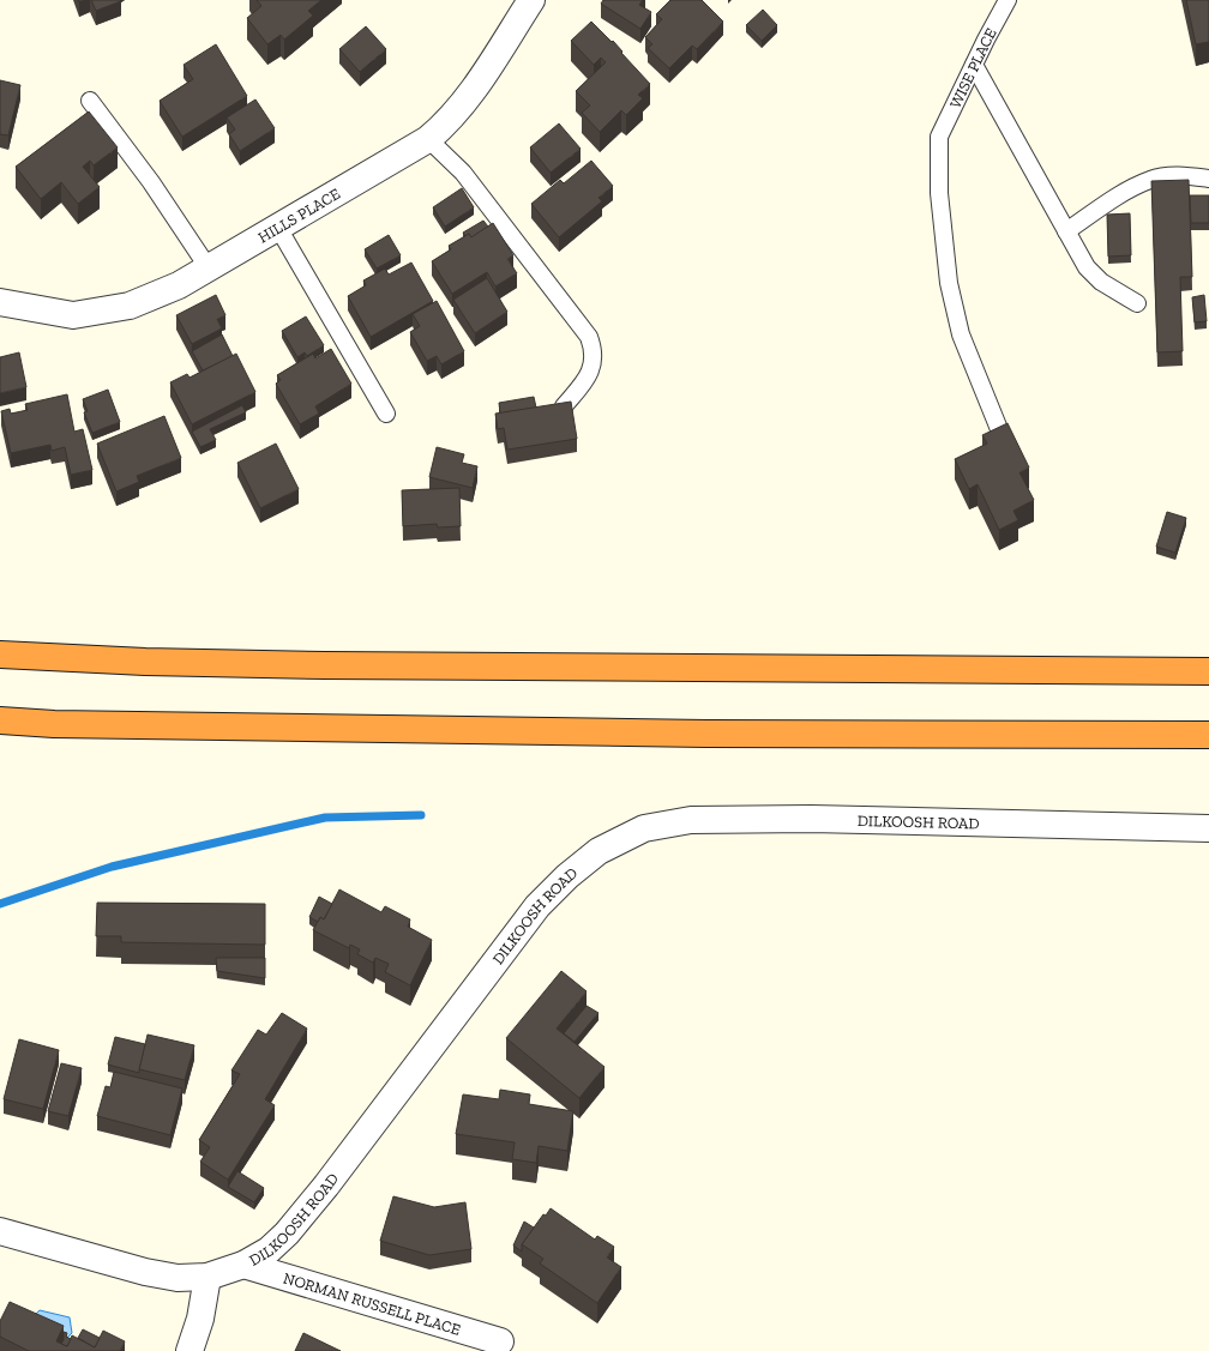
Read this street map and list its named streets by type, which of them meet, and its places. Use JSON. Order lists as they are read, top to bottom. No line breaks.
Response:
{"streets":{"street":["HILLS PLACE","DILKOOSH ROAD","NORMAN RUSSELL PLACE"],"lane":["WISE PLACE"]},"crossings":[["DILKOOSH ROAD","NORMAN RUSSELL PLACE"]]}
